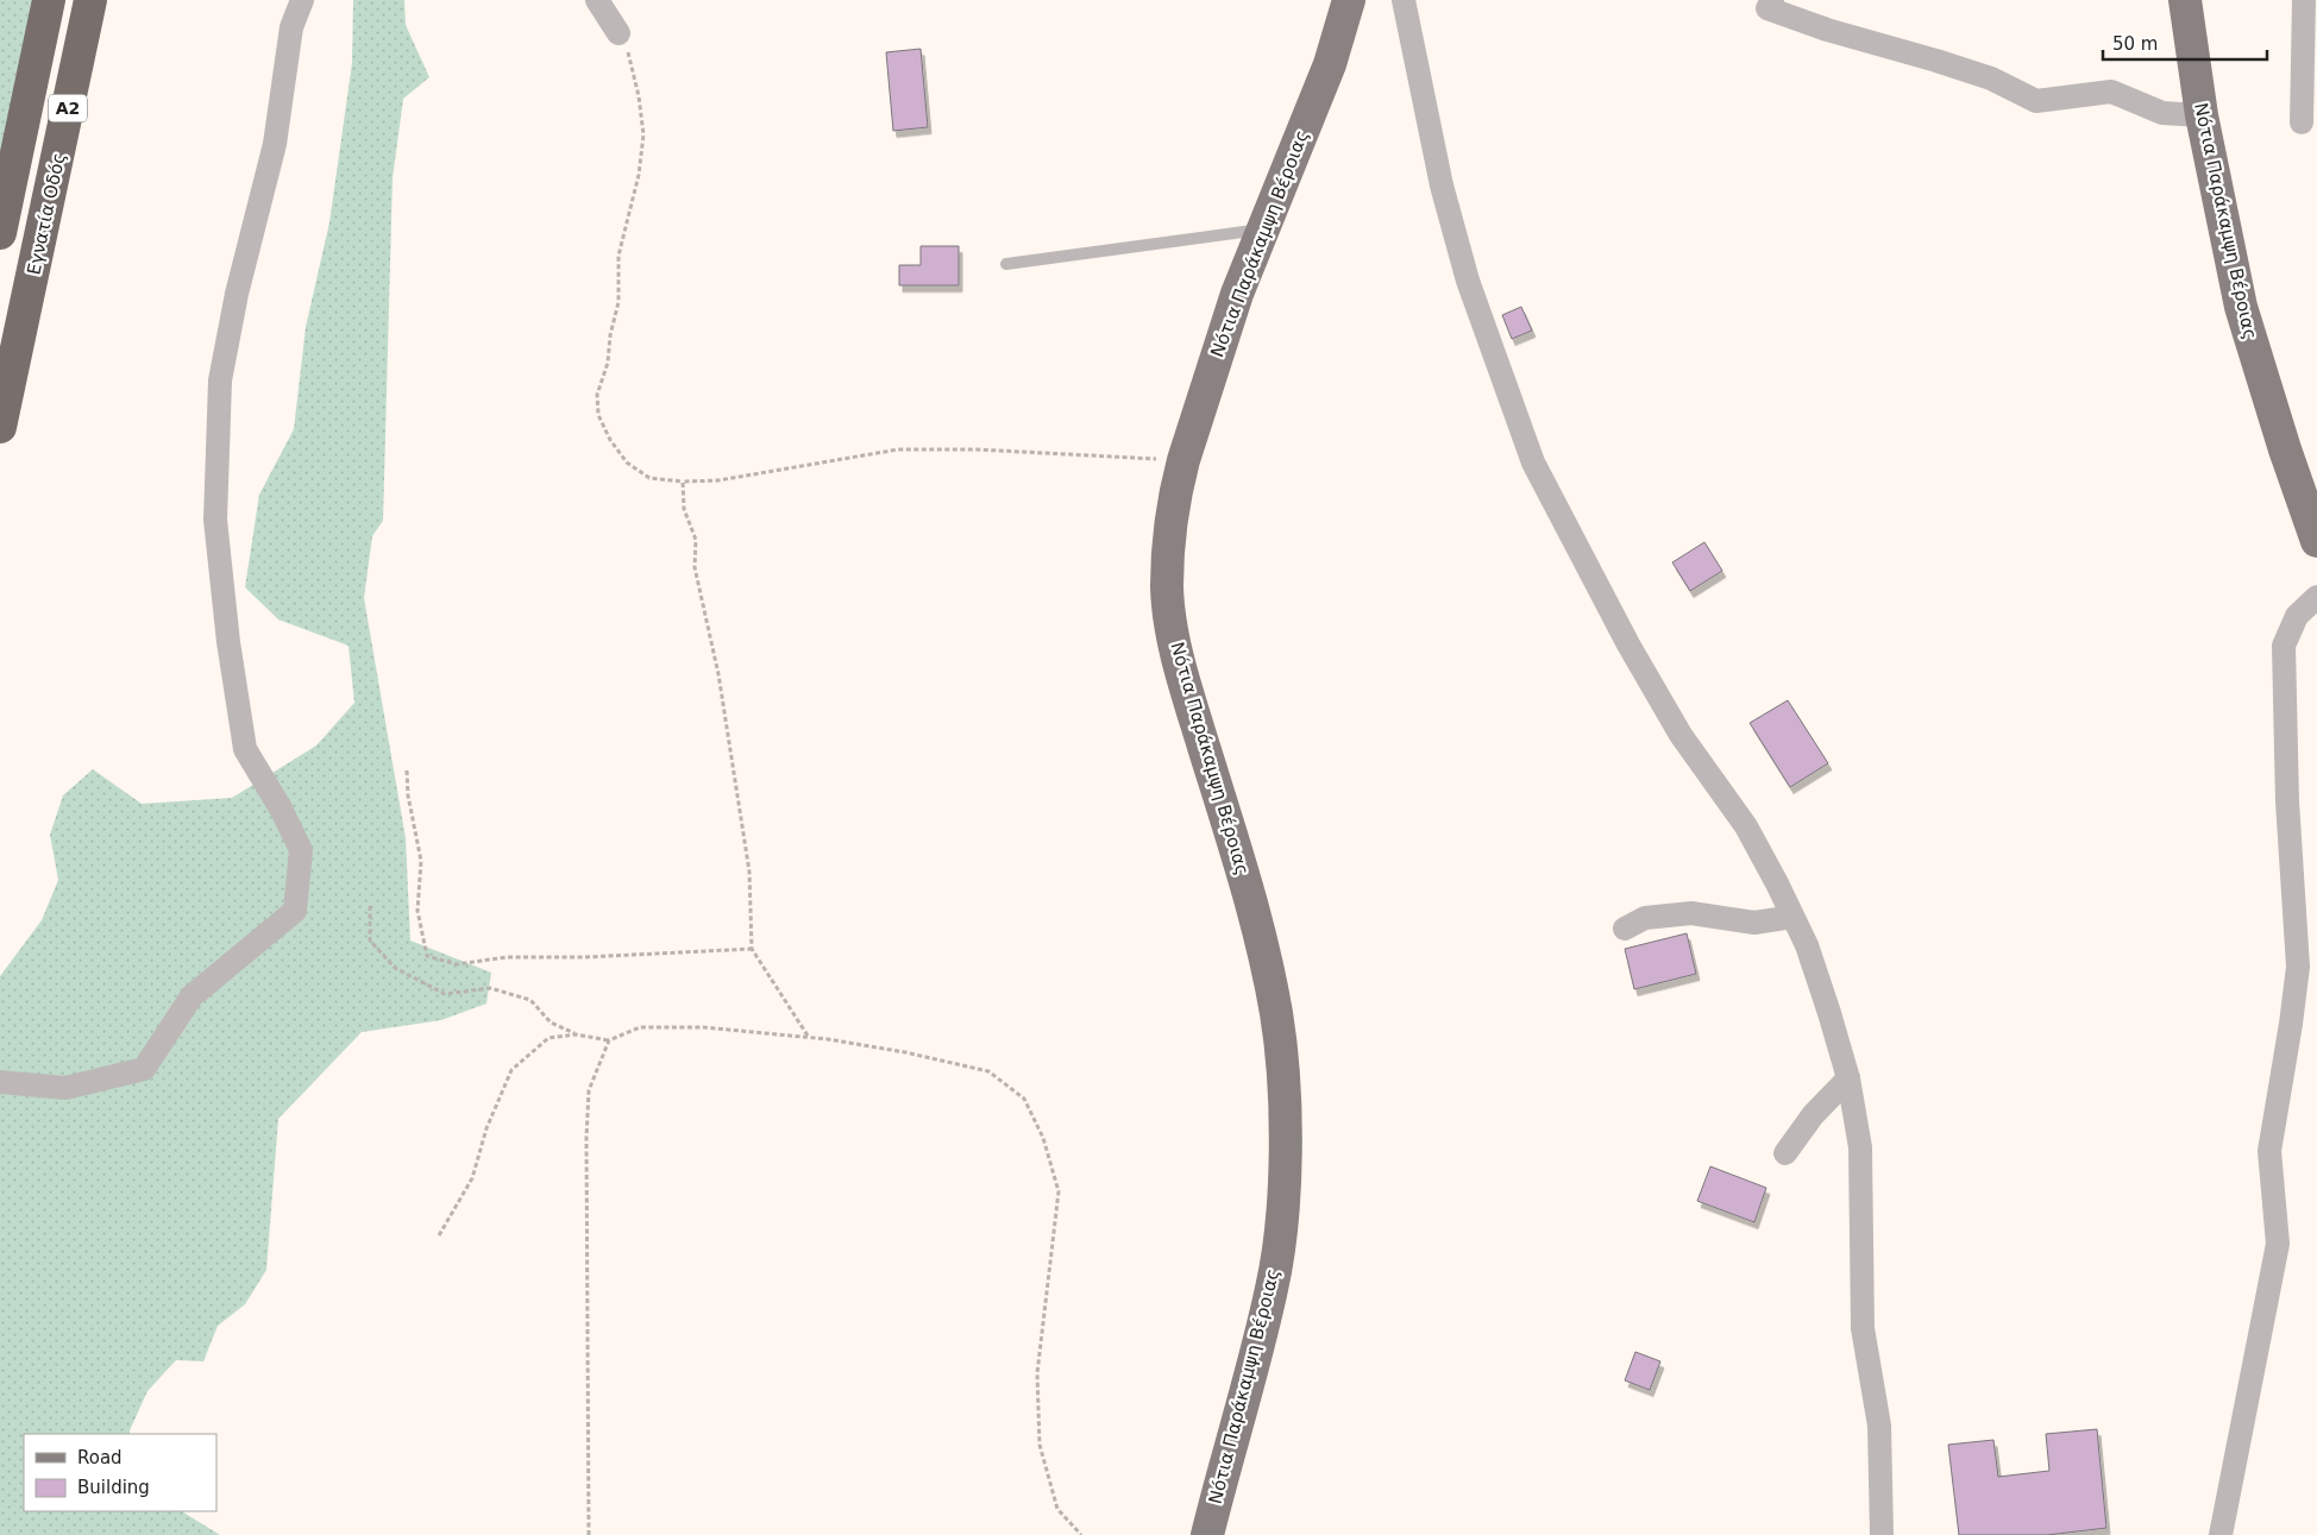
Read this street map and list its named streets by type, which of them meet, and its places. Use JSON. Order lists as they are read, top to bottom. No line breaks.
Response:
{"streets":{"highway":["Α2","Εγνατία Οδός"],"main road":["Νότια Παράκαμψη Βέροιας"]},"legend":["Road","Building"],"scale_bar":"50 m"}
